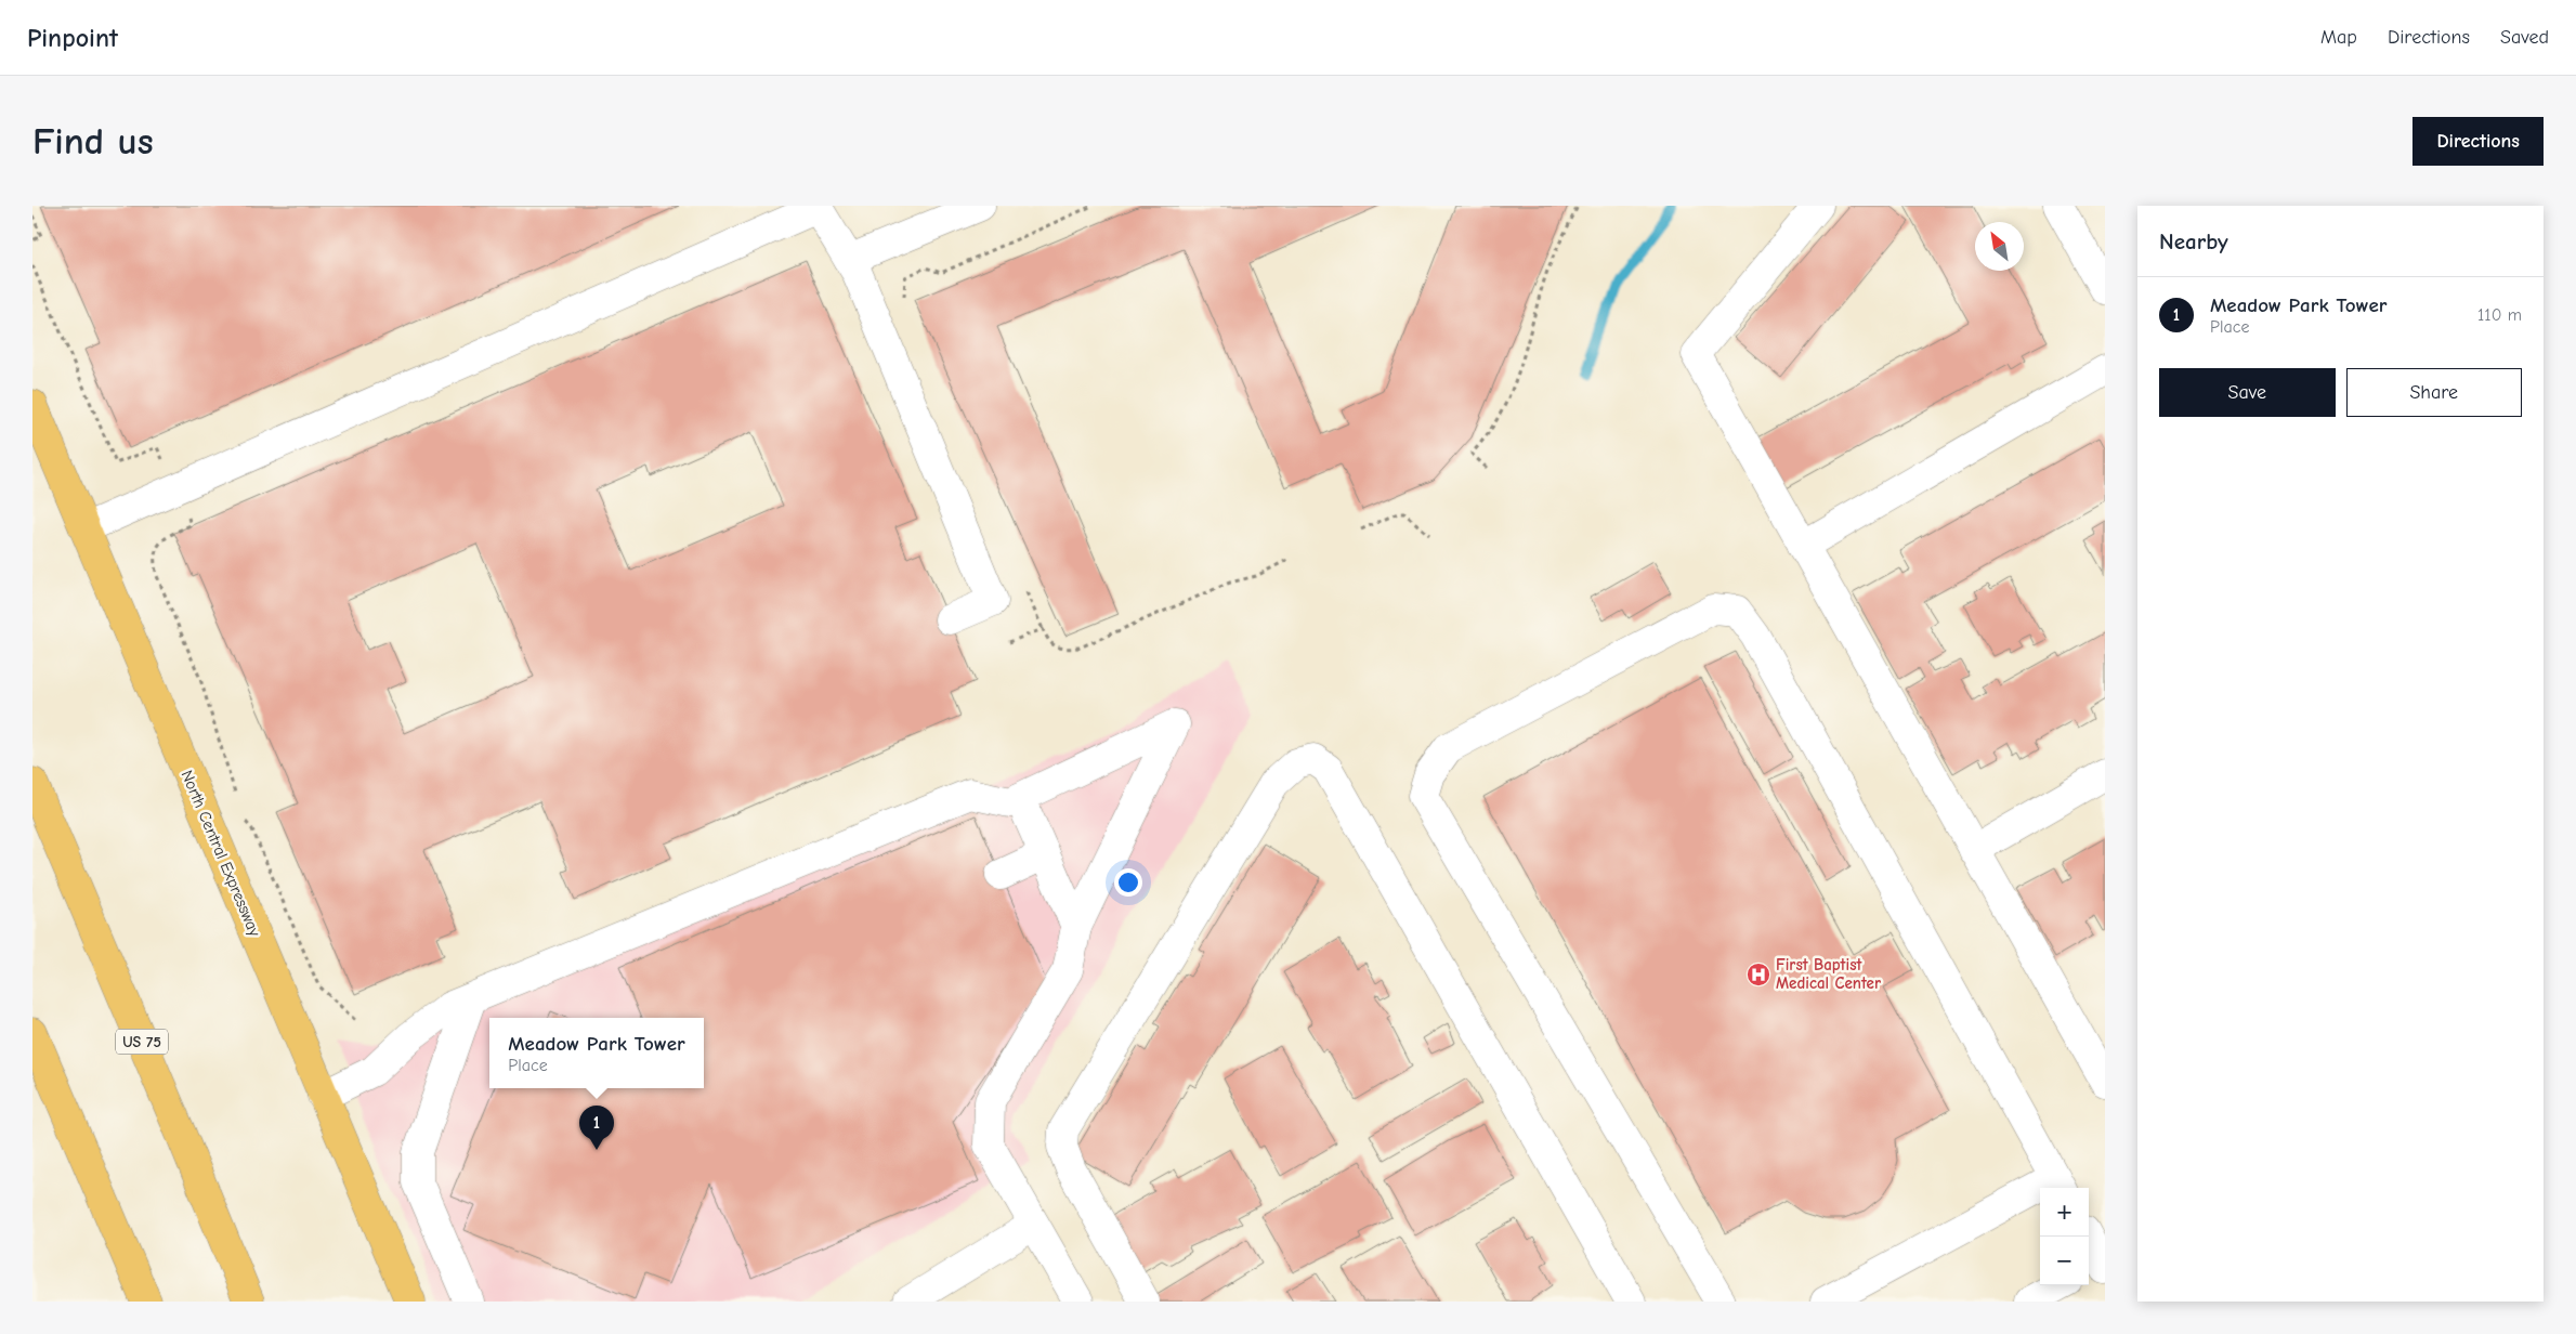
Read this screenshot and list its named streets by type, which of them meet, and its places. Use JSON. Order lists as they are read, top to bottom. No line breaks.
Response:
{"streets":{"main road":["North Central Expressway","US 75"]},"places":{"hospital":["First Baptist Medical Center"]},"north":"top left","page":{"header":"Pinpoint","nav":["Map","Directions","Saved"],"buttons":["Directions",["Save","Share"]],"title":"Find us","heading":"Nearby","list":[{"mark":"1","name":"Meadow Park Tower","note":"Place","value":"110 m"}],"popup":["Meadow Park Tower","Place"],"pins":"1","map_buttons":["+","−"]}}
